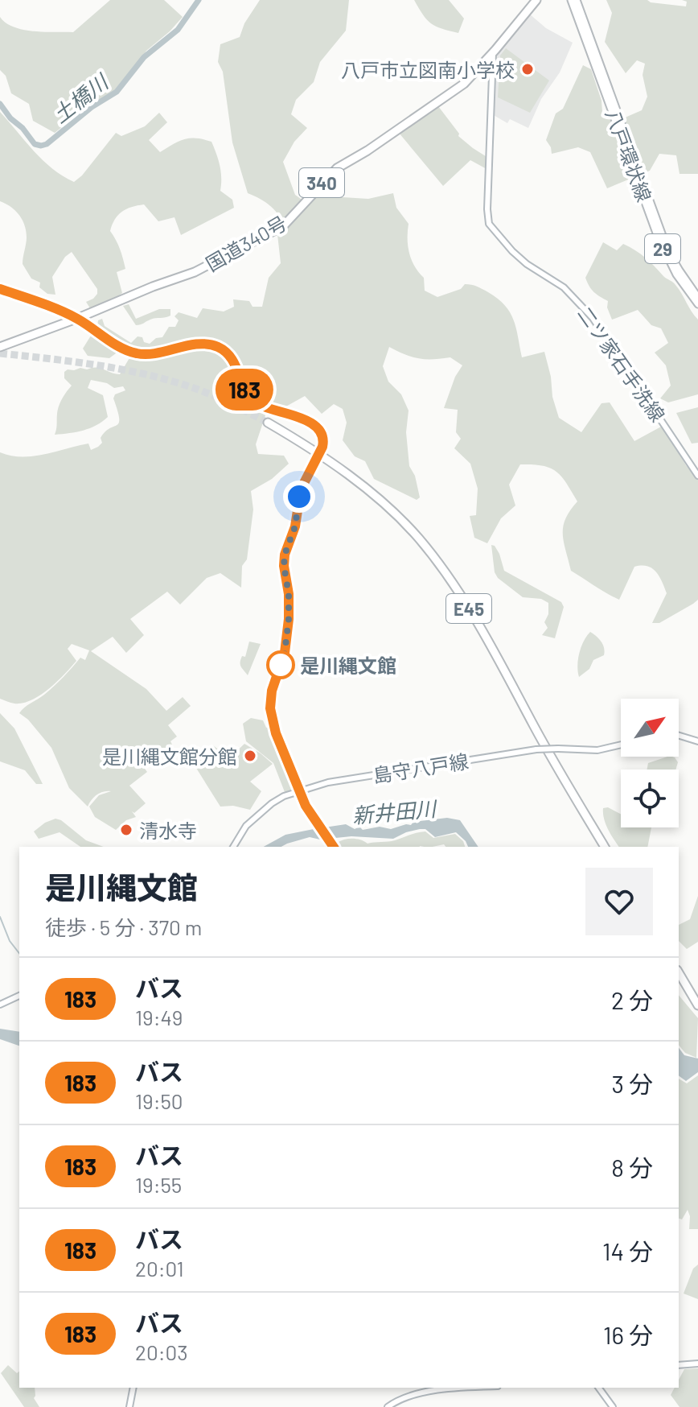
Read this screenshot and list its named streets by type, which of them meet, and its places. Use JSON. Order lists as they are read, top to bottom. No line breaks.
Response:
{"streets":{"highway":["340","国道340号","E45"],"main road":["八戸環状線","29"],"street":["二ツ家石手洗線","島守八戸線"]},"crossings":[["国道340号","二ツ家石手洗線"]],"water":["土橋川","新井田川"],"places":["八戸市立図南小学校","是川縄文館","是川縄文館分館","清水寺"],"lines":["bus line 183"],"north":"top right","page":{"on_map":"183","heading":["是川縄文館","徒歩 · 5 分 · 370 m"],"list":[{"mark":"183","name":"バス","note":"19:49","value":"2 分"},{"mark":"183","name":"バス","note":"19:50","value":"3 分"},{"mark":"183","name":"バス","note":"19:55","value":"8 分"},{"mark":"183","name":"バス","note":"20:01","value":"14 分"},{"mark":"183","name":"バス","note":"20:03","value":"16 分"}]}}
